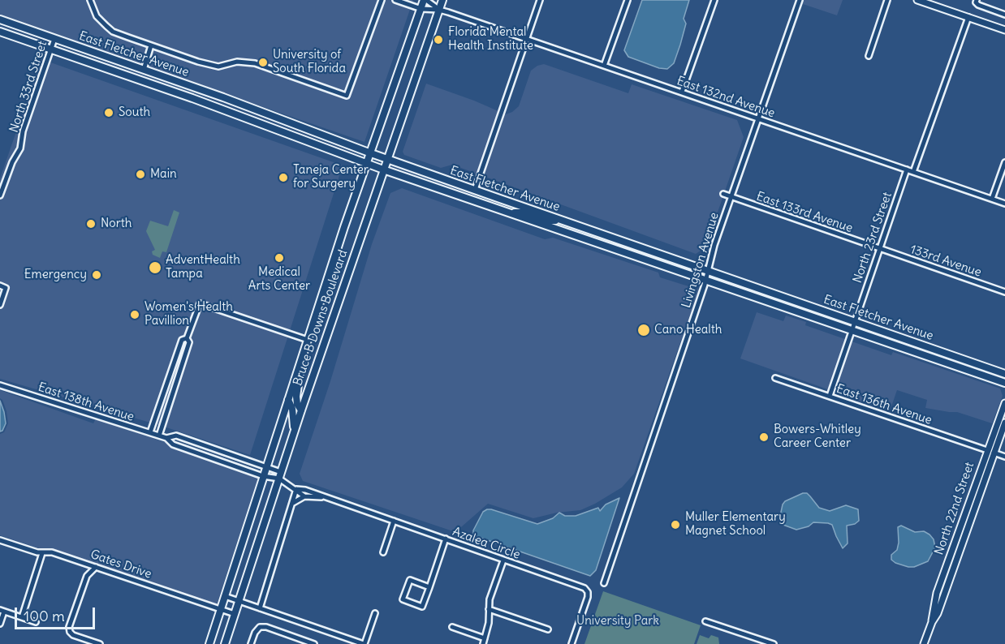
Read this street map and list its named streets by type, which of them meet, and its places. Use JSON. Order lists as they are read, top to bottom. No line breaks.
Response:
{"streets":{"main road":["East Fletcher Avenue","Bruce B Downs Boulevard"],"street":["North 33rd Street","East 132nd Avenue","East 133rd Avenue","North 23rd Street","Livingston Avenue","133rd Avenue","East 138th Avenue","East 136th Avenue","North 22nd Street","Azalea Circle","Gates Drive"]},"crossings":[["East Fletcher Avenue","North 33rd Street"],["East Fletcher Avenue","North 23rd Street"],["East Fletcher Avenue","Livingston Avenue"],["East Fletcher Avenue","Bruce B Downs Boulevard"],["East 132nd Avenue","North 23rd Street"],["East 132nd Avenue","Livingston Avenue"],["East 132nd Avenue","Bruce B Downs Boulevard"],["East 133rd Avenue","North 23rd Street"],["East 133rd Avenue","Livingston Avenue"],["East 133rd Avenue","133rd Avenue"],["North 23rd Street","133rd Avenue"],["North 23rd Street","East 136th Avenue"],["Bruce B Downs Boulevard","East 138th Avenue"],["Bruce B Downs Boulevard","Azalea Circle"],["Bruce B Downs Boulevard","Gates Drive"],["East 138th Avenue","Azalea Circle"],["East 136th Avenue","North 22nd Street"]],"parks":["University Park"],"places":["Florida Mental Health Institute","University of South Florida","South","Main","Taneja Center for Surgery","North","Medical Arts Center","AdventHealth Tampa","Emergency","Women's Health Pavillion","Cano Health","Bowers-Whitley Career Center","Muller Elementary Magnet School"],"scale_bar":"100 m"}
